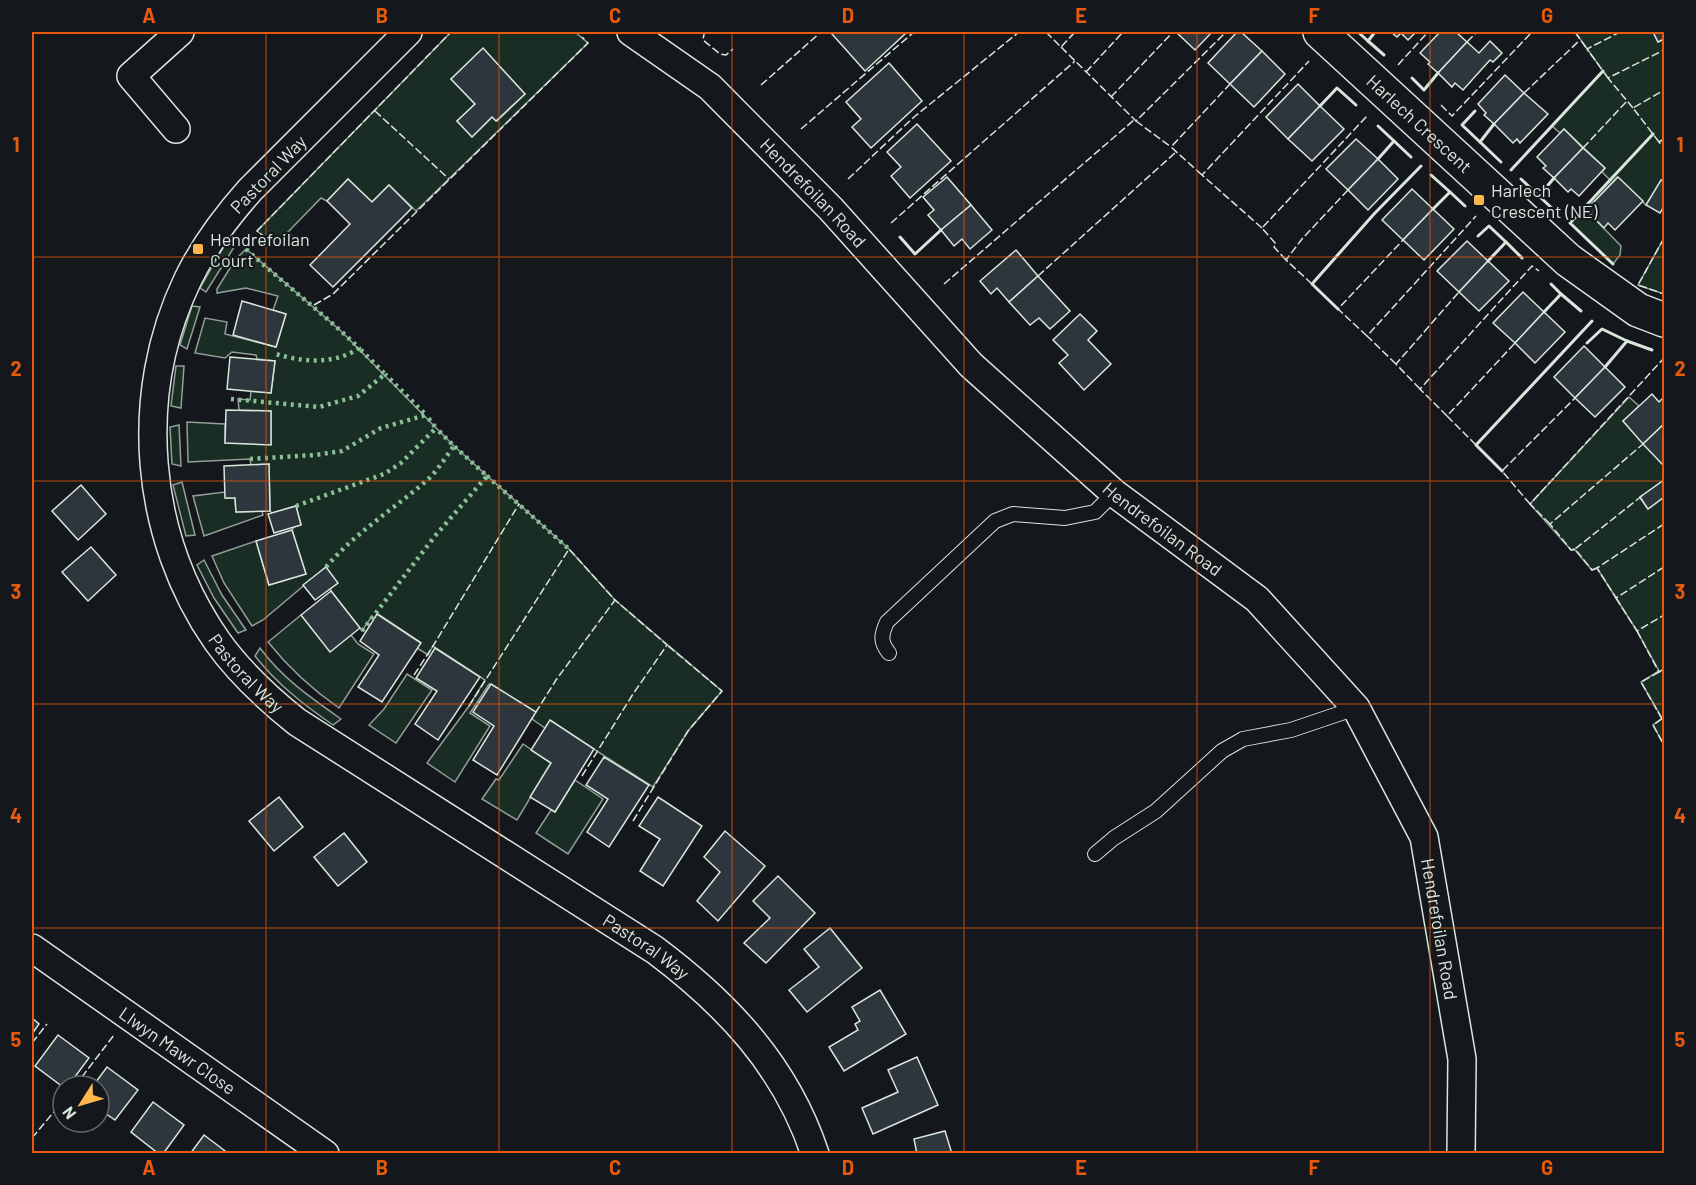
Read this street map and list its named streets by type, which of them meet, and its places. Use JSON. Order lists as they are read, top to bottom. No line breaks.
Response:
{"streets":{"street":["Harlech Crescent","Pastoral Way","Hendrefoilan Road","Llwyn Mawr Close"]},"places":{"transit":["Harlech Crescent (NE)","Hendrefoilan Court"]},"north":"bottom left","grid":{"columns":["A","B","C","D","E","F","G"],"rows":["1","2","3","4","5"]}}
